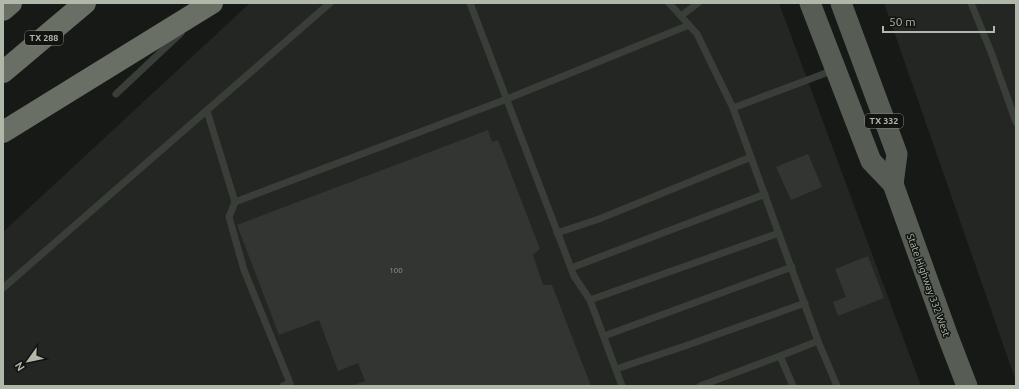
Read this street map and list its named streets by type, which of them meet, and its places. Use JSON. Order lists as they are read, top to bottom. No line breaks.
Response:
{"streets":{"highway":["TX 288"],"main road":["TX 332","State Highway 332 West"]},"house_numbers":["100"],"scale_bar":"50 m","north":"bottom left"}
